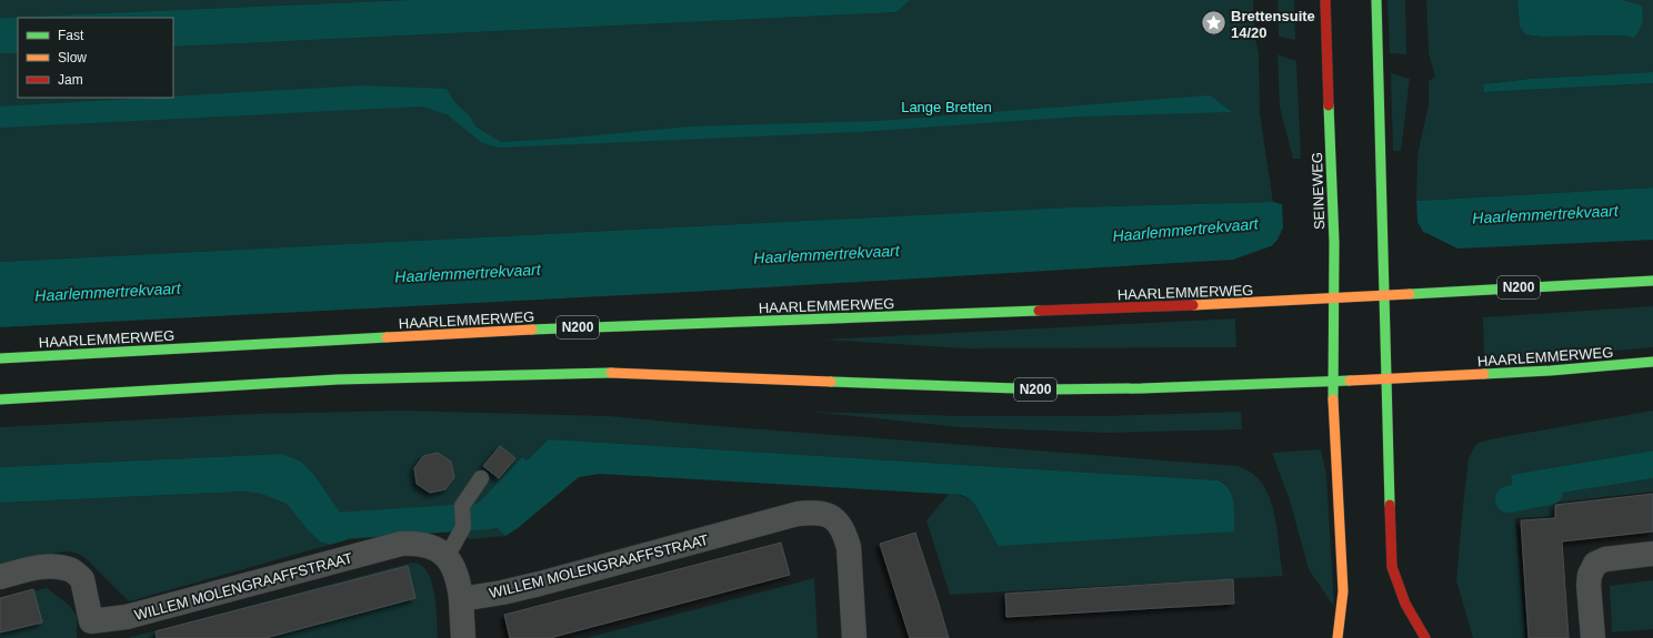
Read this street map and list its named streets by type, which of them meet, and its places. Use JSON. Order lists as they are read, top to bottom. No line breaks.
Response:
{"streets":{"main road":["SEINEWEG","N200","HAARLEMMERWEG"],"street":["WILLEM MOLENGRAAFFSTRAAT"]},"crossings":[["SEINEWEG","HAARLEMMERWEG"]],"water":["Haarlemmertrekvaart"],"parks":["Lange Bretten"],"places":{"place":["Brettensuite 14/20"]},"legend":["Fast","Slow","Jam"]}
